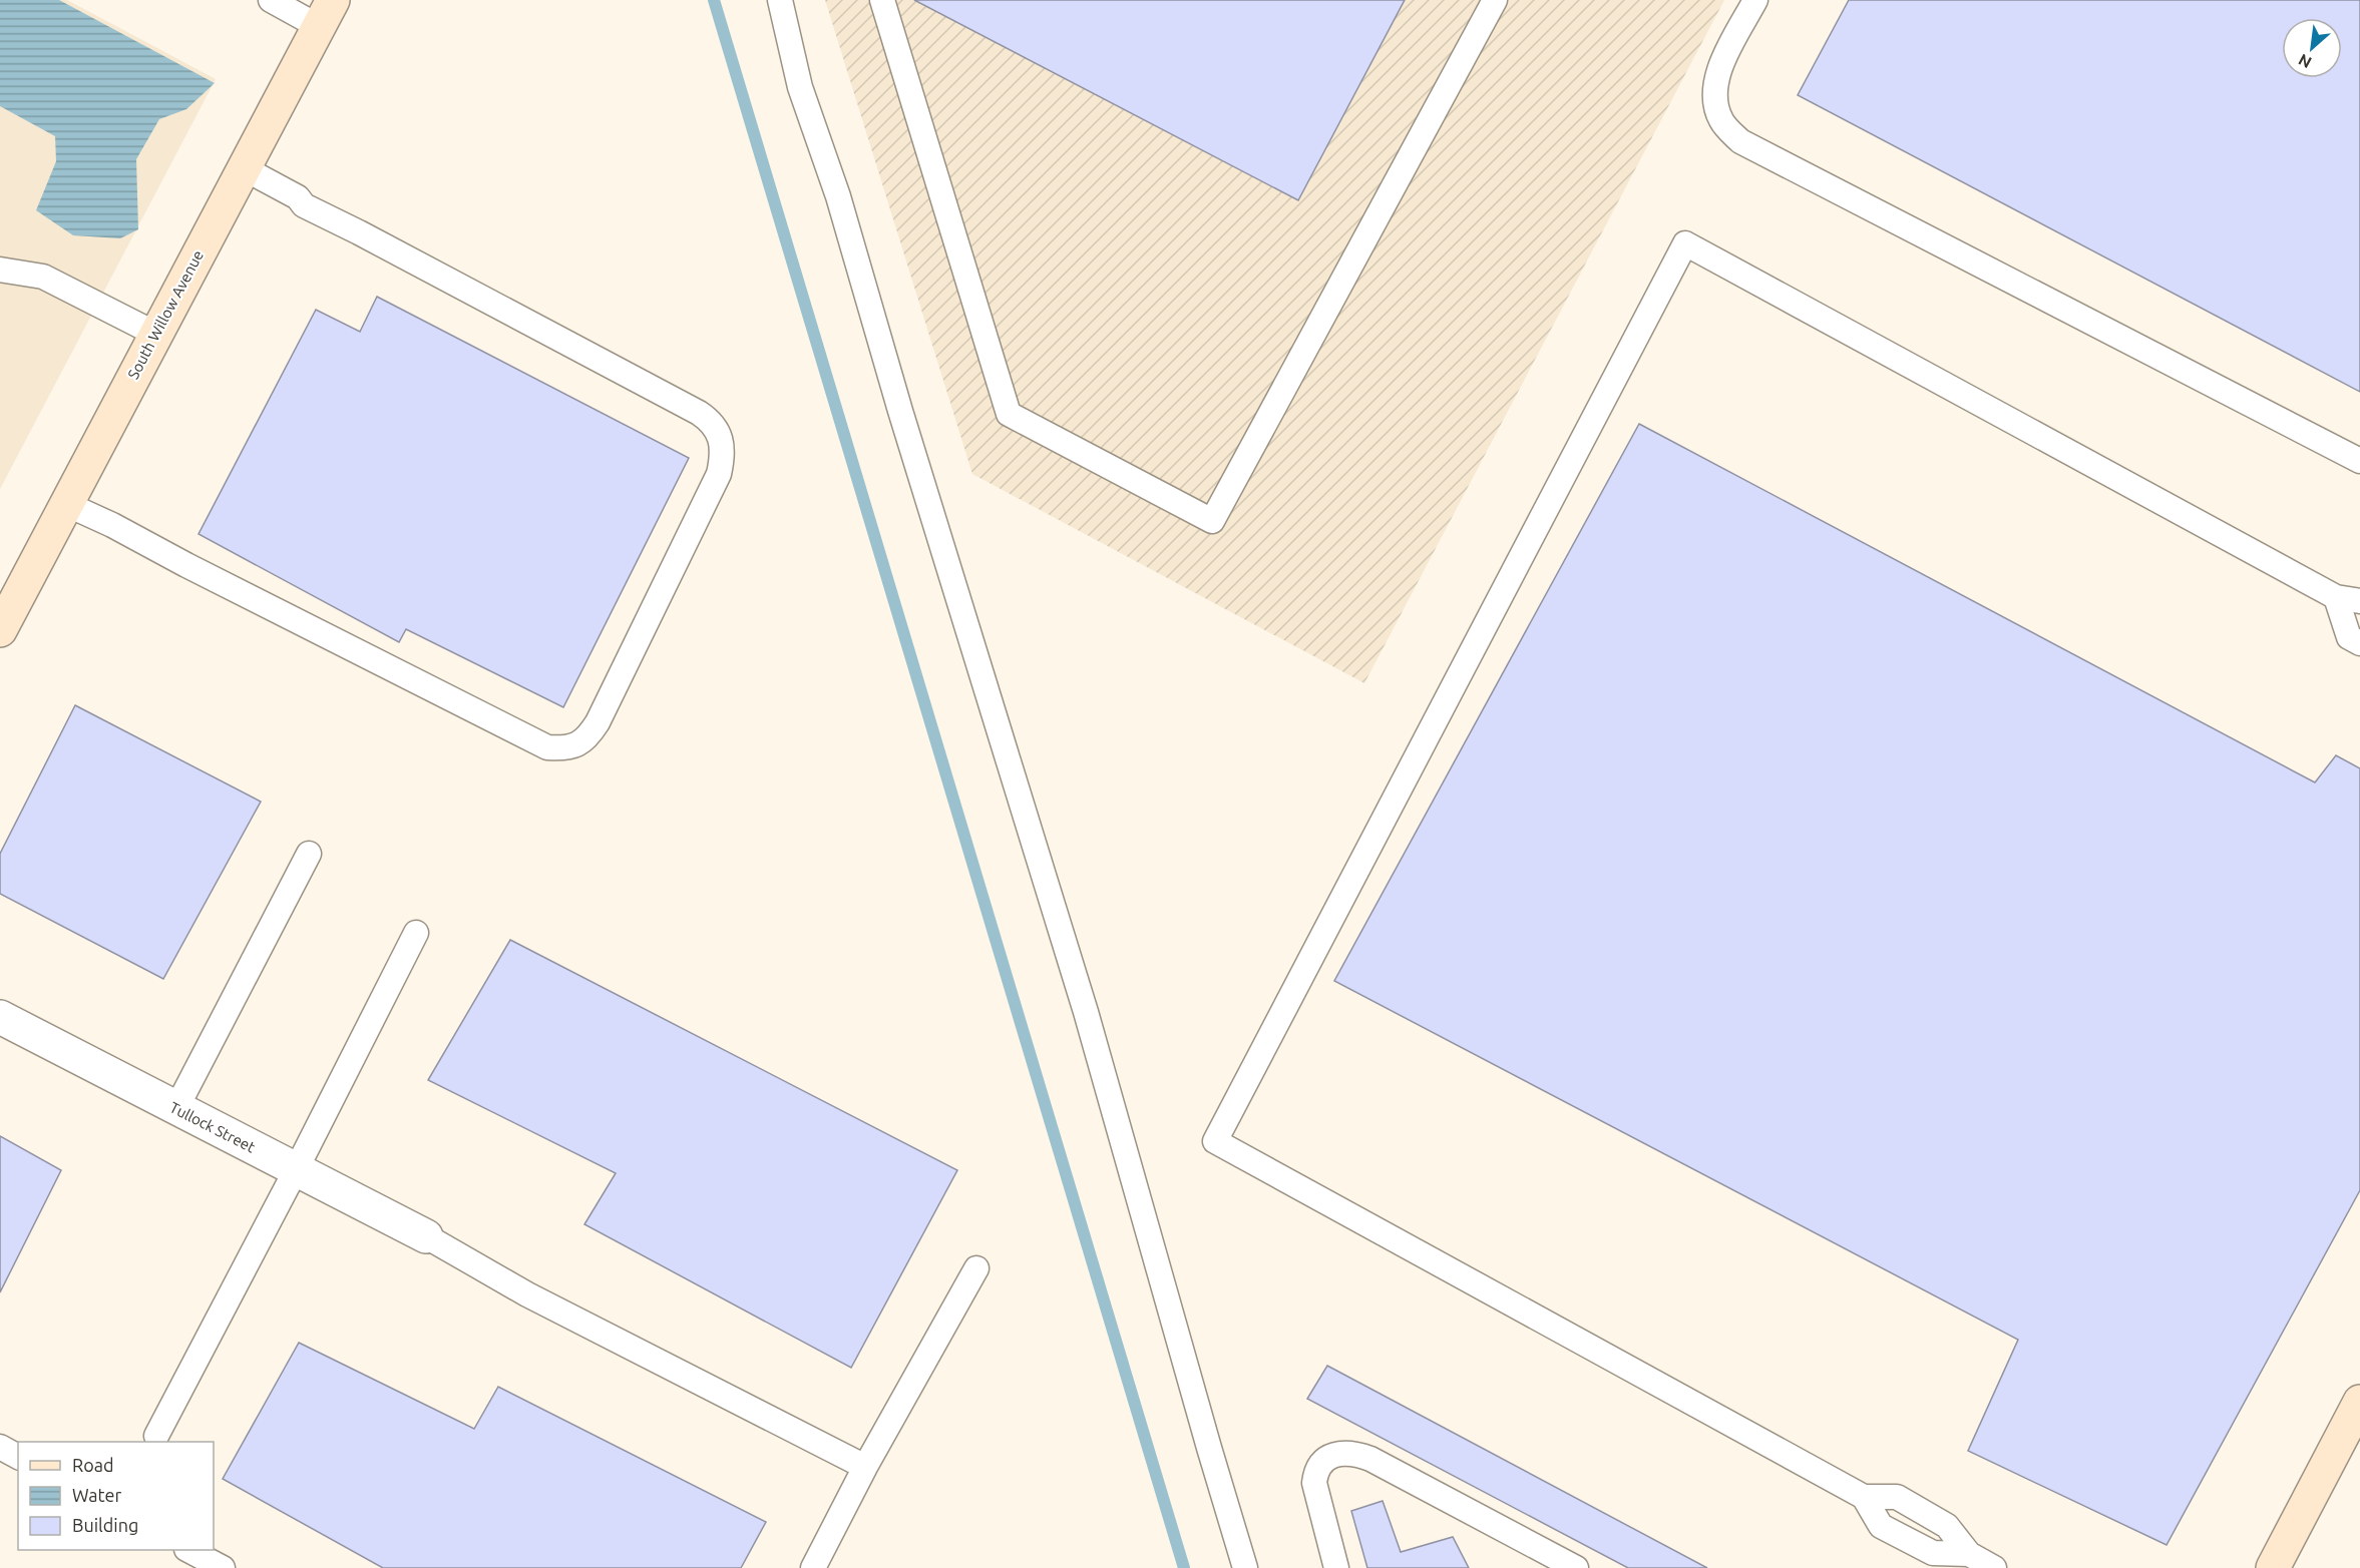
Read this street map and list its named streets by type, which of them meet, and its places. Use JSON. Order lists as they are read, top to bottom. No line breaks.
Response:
{"streets":{"street":["South Willow Avenue","Tullock Street"]},"legend":["Road","Water","Building"],"north":"bottom left"}
